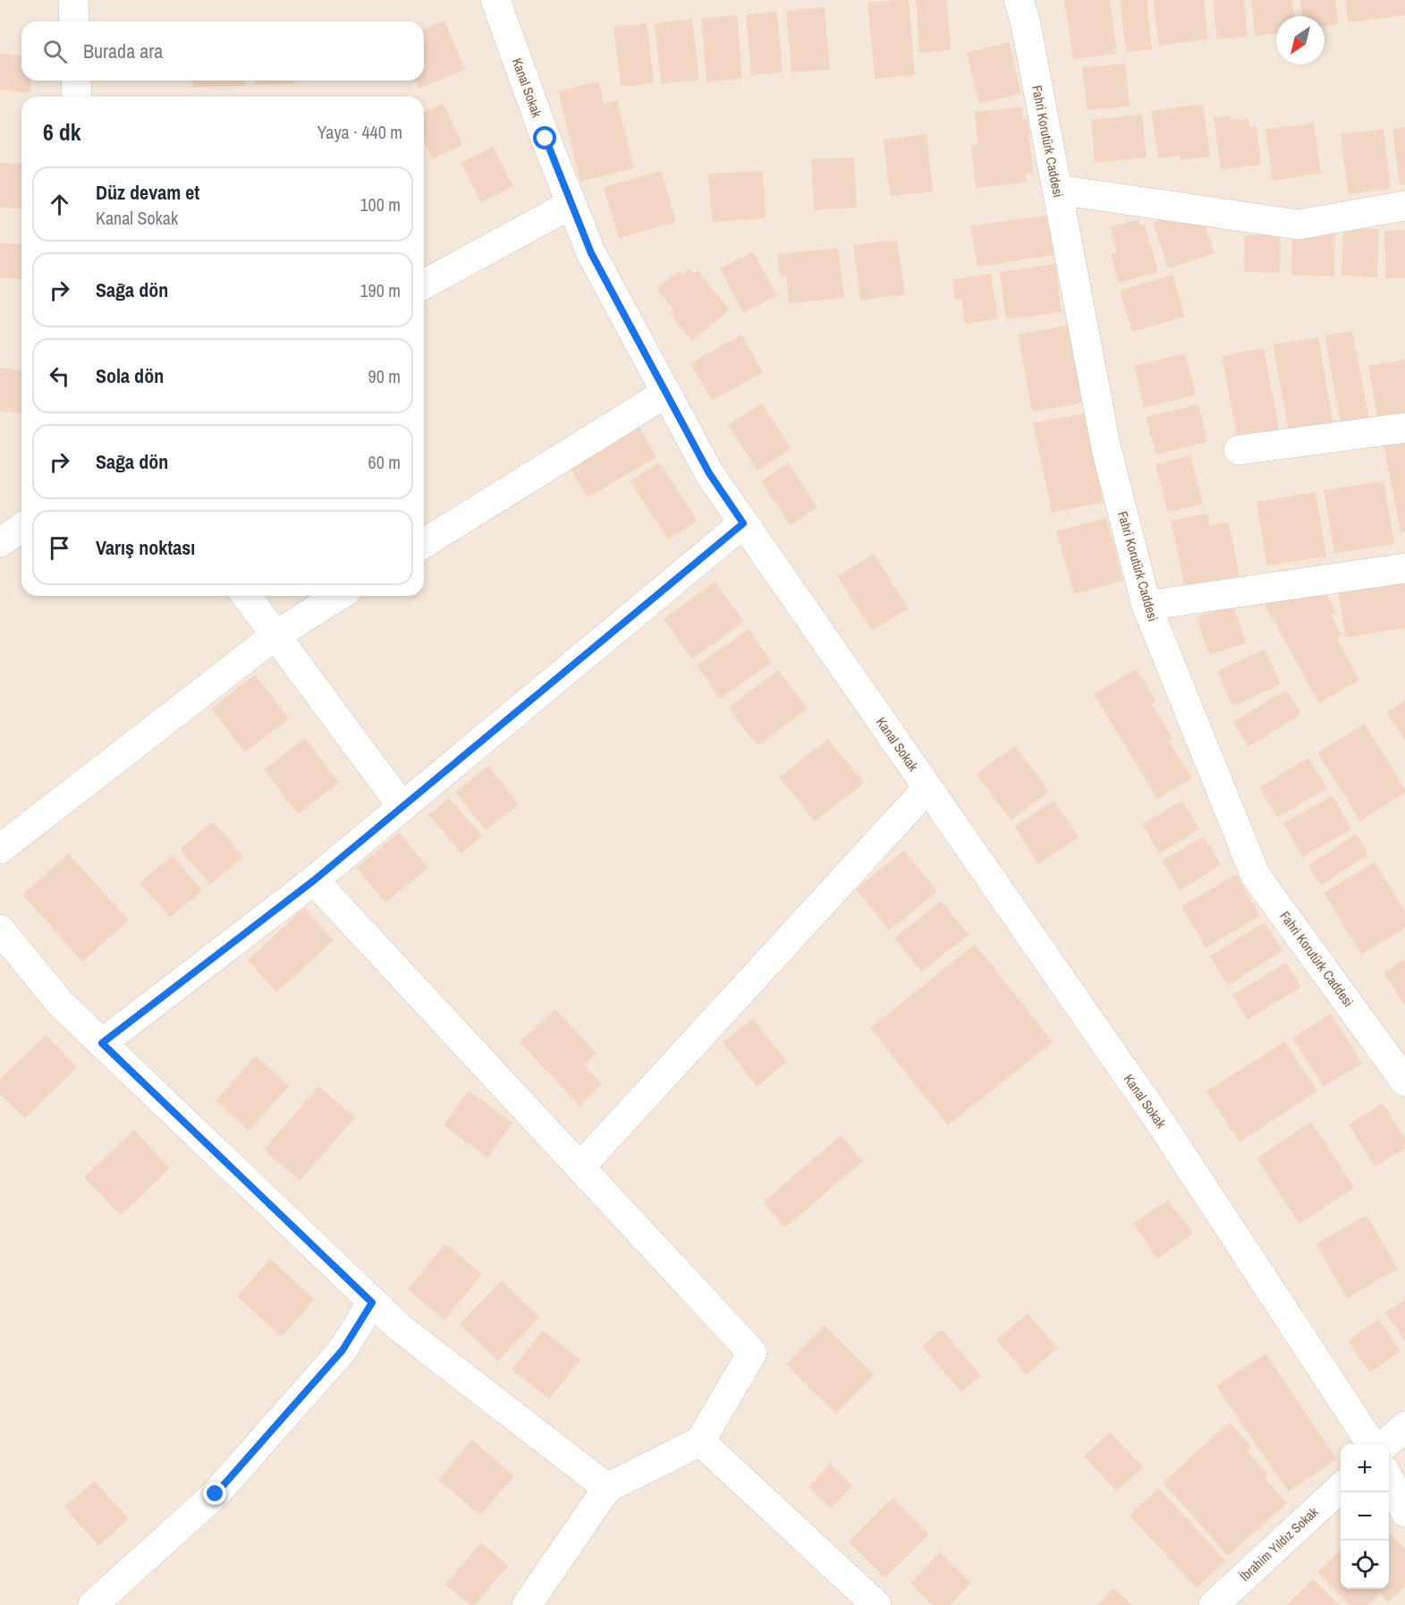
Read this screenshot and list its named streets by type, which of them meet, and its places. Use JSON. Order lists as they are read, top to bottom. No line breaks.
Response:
{"streets":{"street":["Kanal Sokak","Fahri Korutürk Caddesi","İbrahim Yıldız Sokak"]},"north":"bottom left","page":{"search":"Burada ara","heading":["6 dk","Yaya · 440 m"],"list":[["Düz devam et","Kanal Sokak","100 m"],["Sağa dön","190 m"],["Sola dön","90 m"],["Sağa dön","60 m"],"Varış noktası"],"map_buttons":["+","−"]}}
